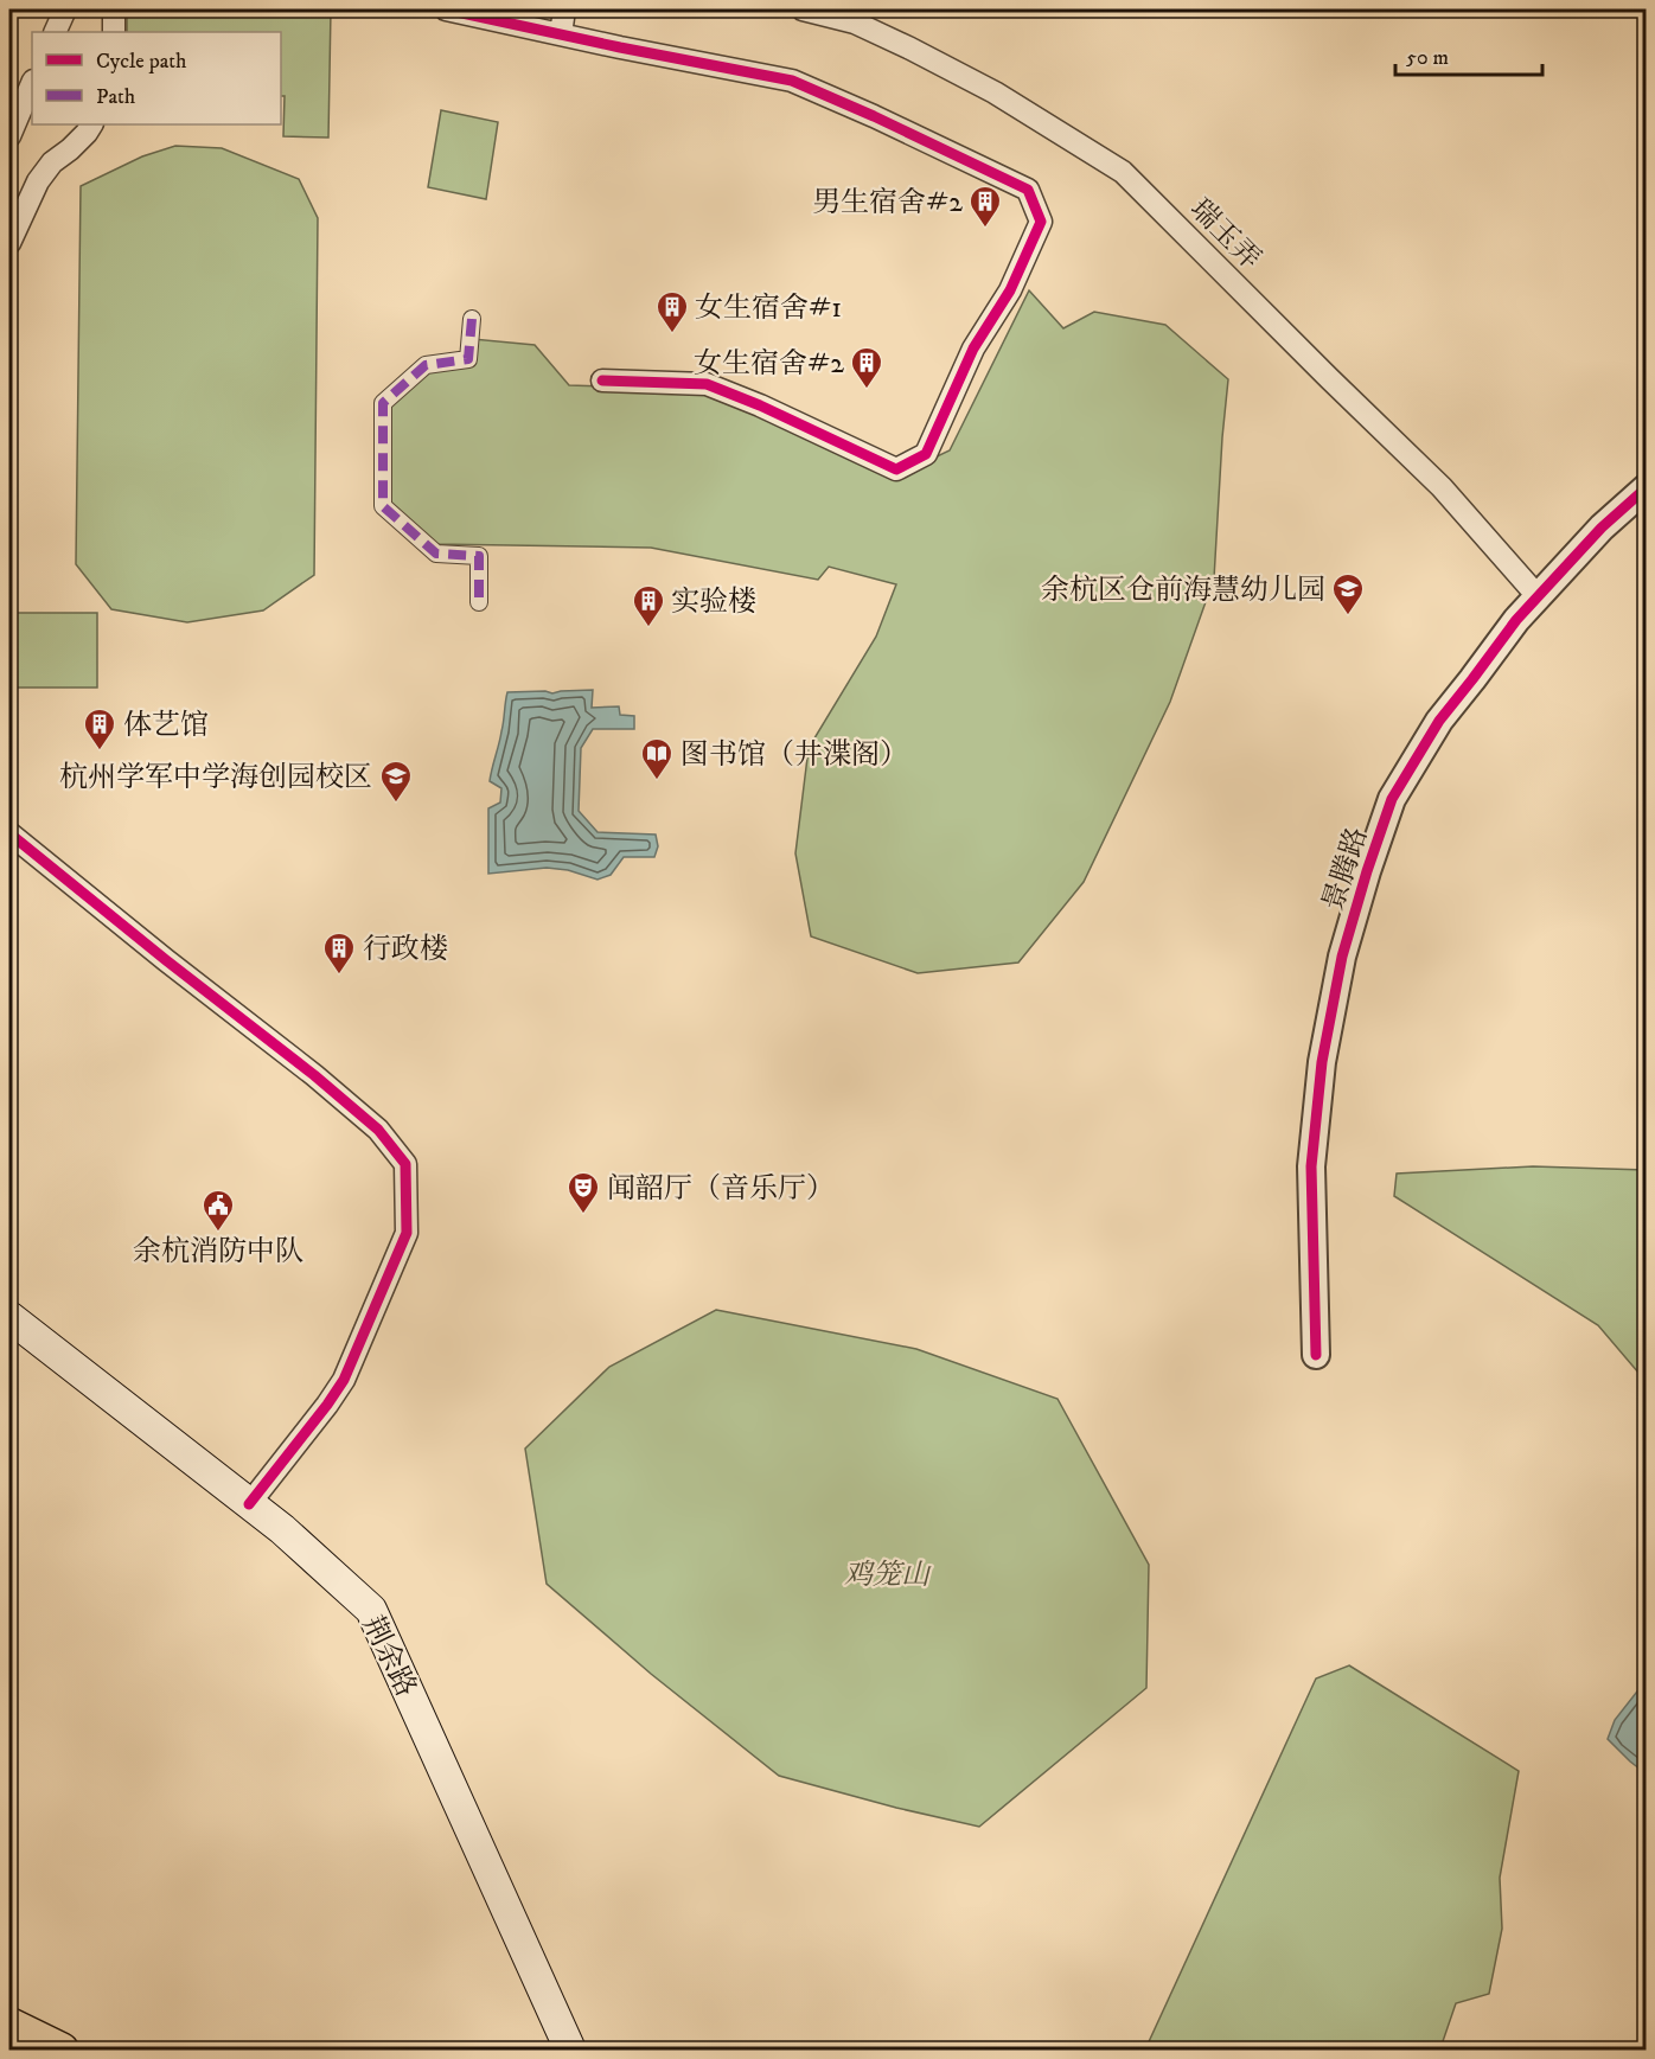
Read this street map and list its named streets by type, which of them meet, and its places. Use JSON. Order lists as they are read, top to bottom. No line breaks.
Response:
{"streets":{"main road":["荆余路"],"street":["瑞玉弄","景腾路"]},"crossings":[["瑞玉弄","景腾路"]],"parks":["鸡笼山"],"places":{"building":["男生宿舍#2","女生宿舍#1","女生宿舍#2","实验楼","体艺馆","行政楼"],"school or university":["余杭区仓前海慧幼儿园","杭州学军中学海创园校区"],"library":["图书馆（井渫阁）"],"theatre":["闻韶厅（音乐厅）"],"public building":["余杭消防中队"]},"legend":["Cycle path","Path"],"scale_bar":"50 m"}
